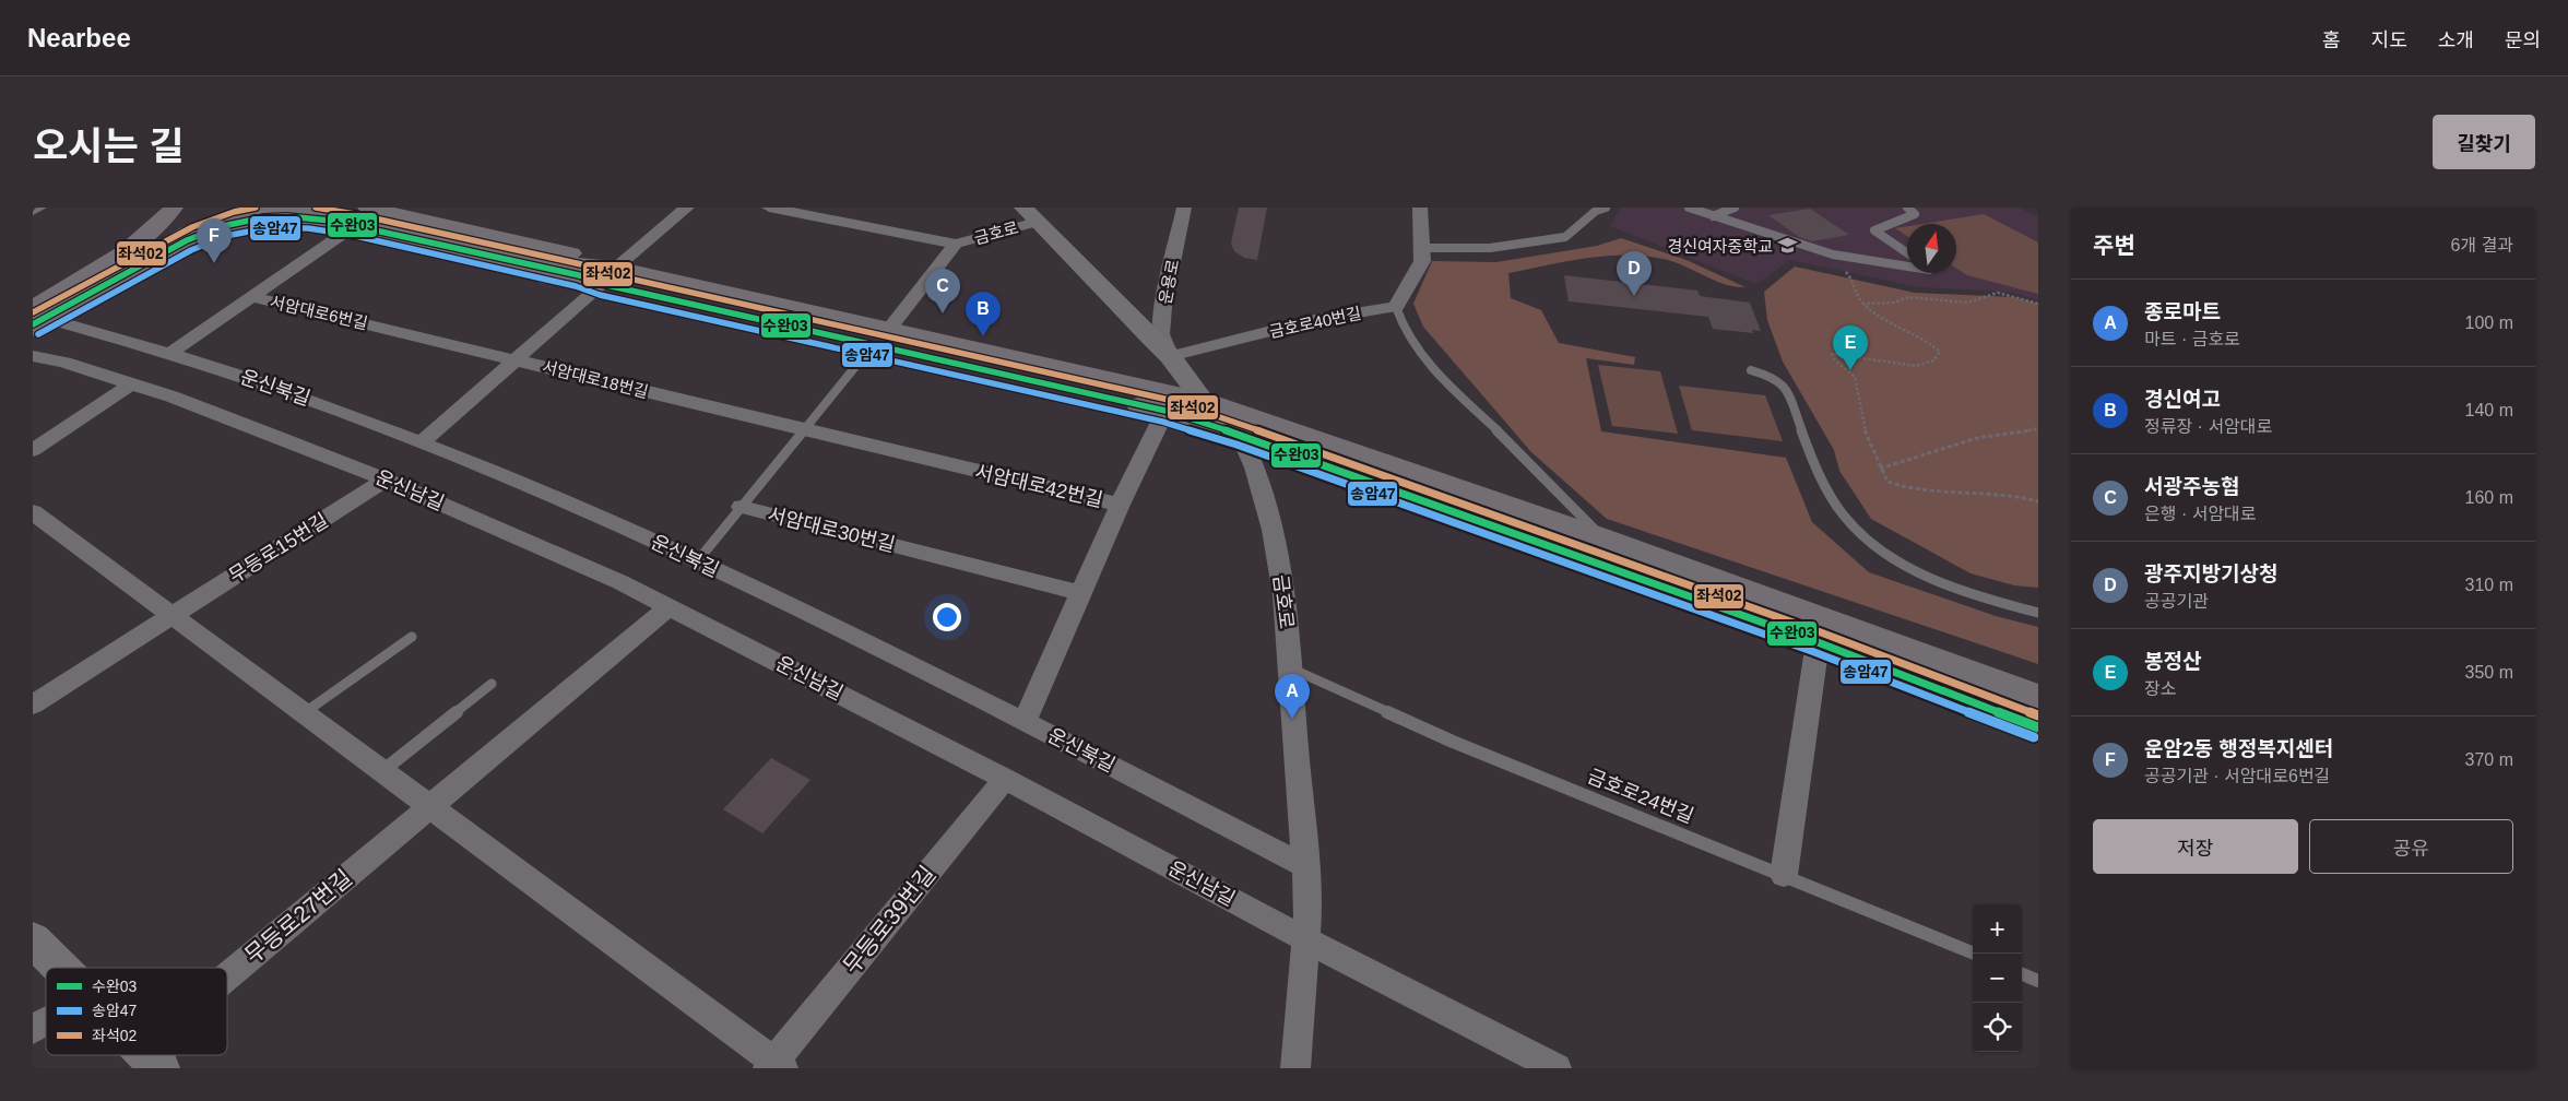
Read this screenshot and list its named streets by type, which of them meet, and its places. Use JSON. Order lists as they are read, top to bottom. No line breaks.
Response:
{"streets":{"street":["금호로","운용로","서암대로6번길","금호로40번길","서암대로18번길","운신북길","서암대로42번길","운신남길","서암대로30번길","무등로15번길","무등로27번길","무등로39번길"],"lane":["금호로24번길"]},"crossings":[["금호로","운용로"],["금호로","금호로40번길"],["금호로","운신북길"],["금호로","운신남길"],["금호로","금호로24번길"],["운용로","금호로40번길"],["서암대로6번길","서암대로18번길"],["서암대로6번길","운신북길"],["서암대로18번길","운신북길"],["서암대로18번길","서암대로42번길"],["서암대로18번길","서암대로30번길"],["운신북길","서암대로42번길"],["운신북길","서암대로30번길"],["서암대로42번길","서암대로30번길"],["운신남길","무등로15번길"],["운신남길","무등로27번길"],["운신남길","무등로39번길"],["무등로27번길","무등로39번길"]],"places":{"school or university":["경신여자중학교"]},"lines":["transit line 좌석02","transit line 수완03","transit line 송암47"],"legend":["수완03","송암47","좌석02"],"north":"top","page":{"header":"Nearbee","nav":["홈","지도","소개","문의"],"title":"오시는 길","buttons":["길찾기",["저장","공유"]],"heading":["주변","6개 결과"],"pins":["F","D","C","B","E","A"],"list":[{"mark":"A","name":"종로마트","note":"마트 · 금호로","value":"100 m"},{"mark":"B","name":"경신여고","note":"정류장 · 서암대로","value":"140 m"},{"mark":"C","name":"서광주농협","note":"은행 · 서암대로","value":"160 m"},{"mark":"D","name":"광주지방기상청","note":"공공기관","value":"310 m"},{"mark":"E","name":"봉정산","note":"장소","value":"350 m"},{"mark":"F","name":"운암2동 행정복지센터","note":"공공기관 · 서암대로6번길","value":"370 m"}],"map_buttons":["+","−"]}}
